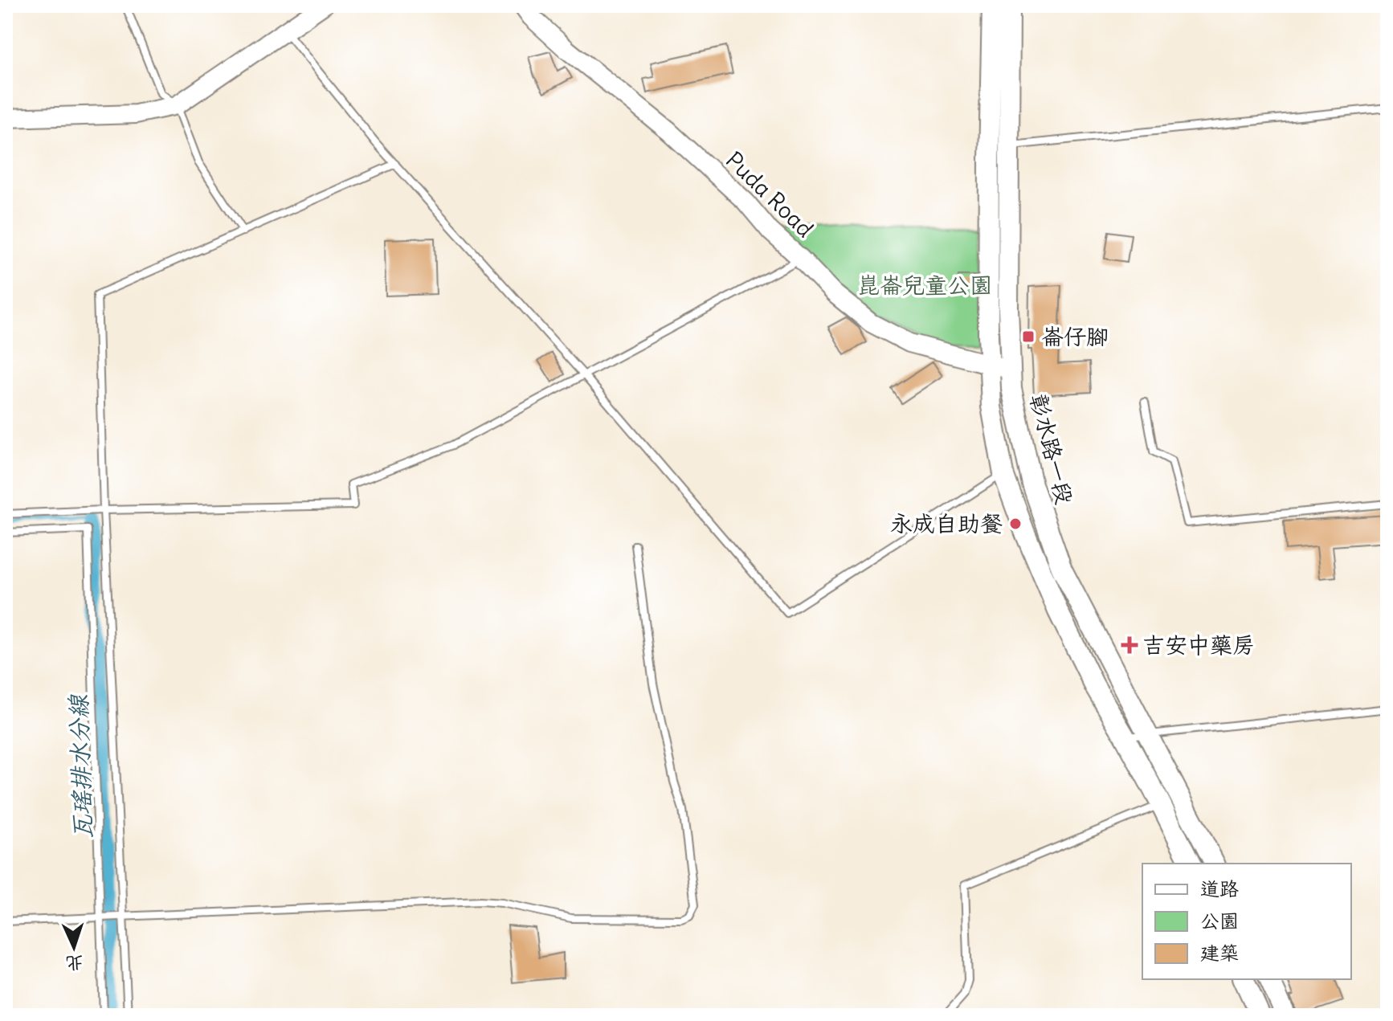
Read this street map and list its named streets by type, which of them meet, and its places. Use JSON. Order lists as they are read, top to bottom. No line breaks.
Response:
{"streets":{"main road":["彰水路一段"],"street":["Puda Road"]},"crossings":[["Puda Road","彰水路一段"]],"water":["瓦瑤排水分線"],"parks":["崑崙兒童公園"],"places":{"transit":["崙仔腳"],"other":["永成自助餐"],"health":["吉安中藥房"]},"legend":["道路","公園","建築"],"north":"bottom"}
